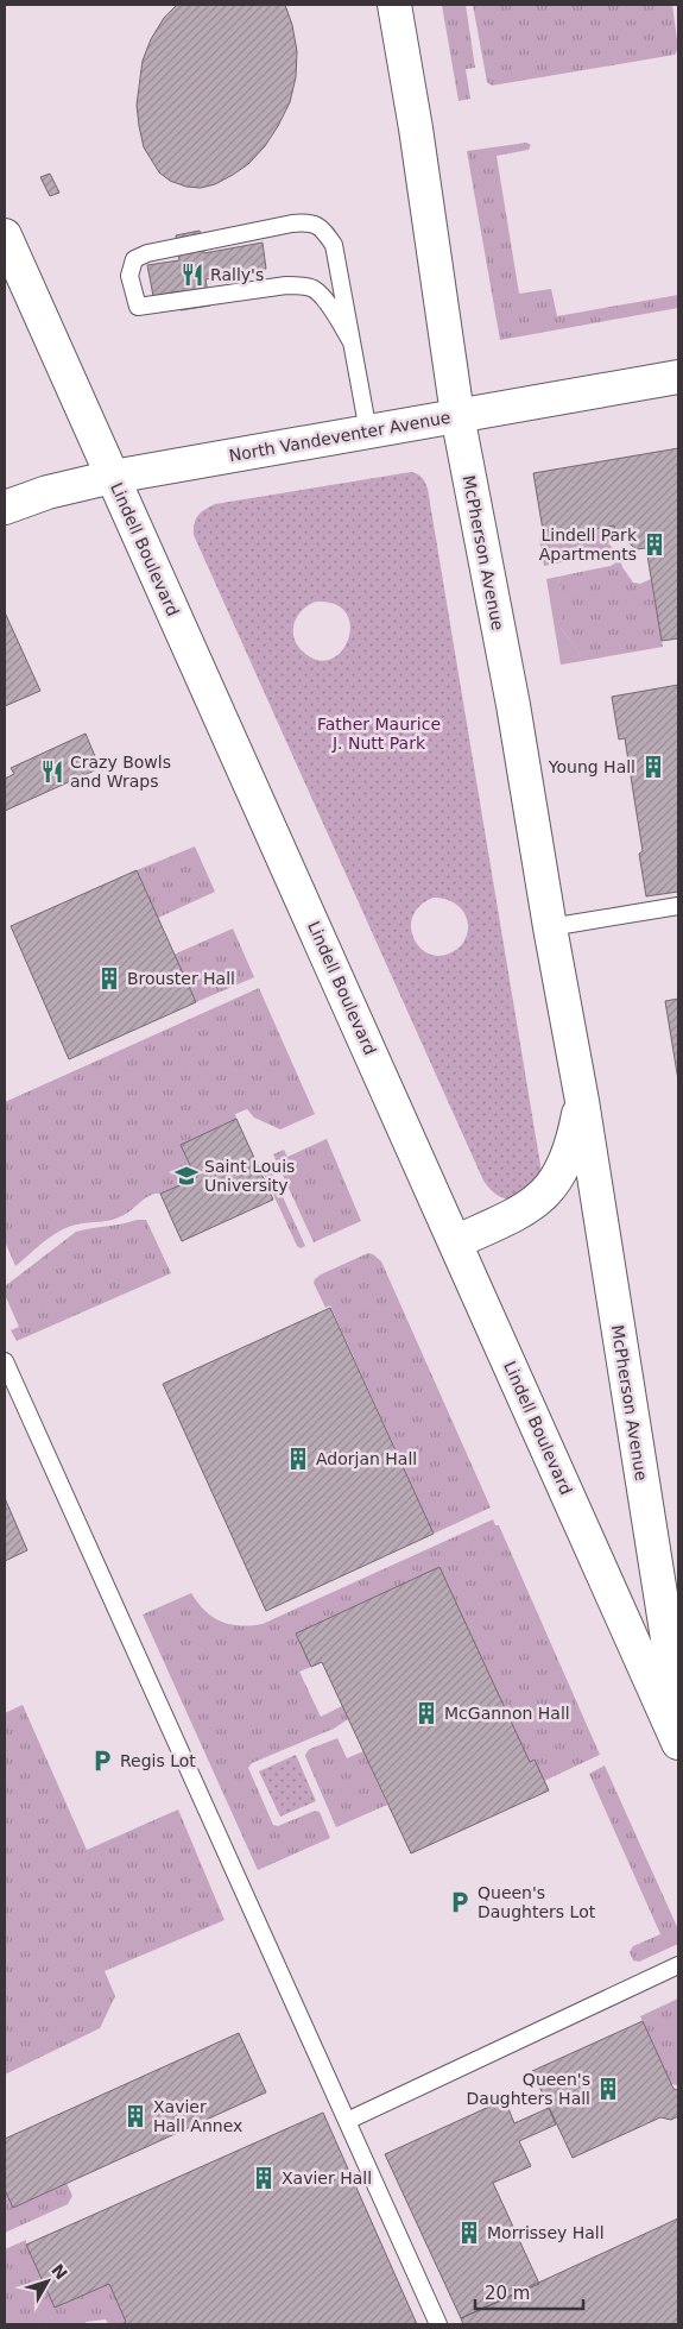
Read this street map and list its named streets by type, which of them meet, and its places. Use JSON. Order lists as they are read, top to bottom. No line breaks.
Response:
{"streets":{"main road":["North Vandeventer Avenue","Lindell Boulevard","McPherson Avenue"]},"crossings":[["North Vandeventer Avenue","Lindell Boulevard"],["North Vandeventer Avenue","McPherson Avenue"],["Lindell Boulevard","McPherson Avenue"]],"parks":["Father Maurice J. Nutt Park"],"places":{"restaurant":["Rally's","Crazy Bowls and Wraps"],"building":["Lindell Park Apartments","Young Hall","Brouster Hall","Adorjan Hall","McGannon Hall","Queen's Daughters Hall","Xavier Hall Annex","Xavier Hall","Morrissey Hall"],"school or university":["Saint Louis University"],"parking":["Regis Lot","Queen's Daughters Lot"]},"scale_bar":"20 m","north":"top right"}
